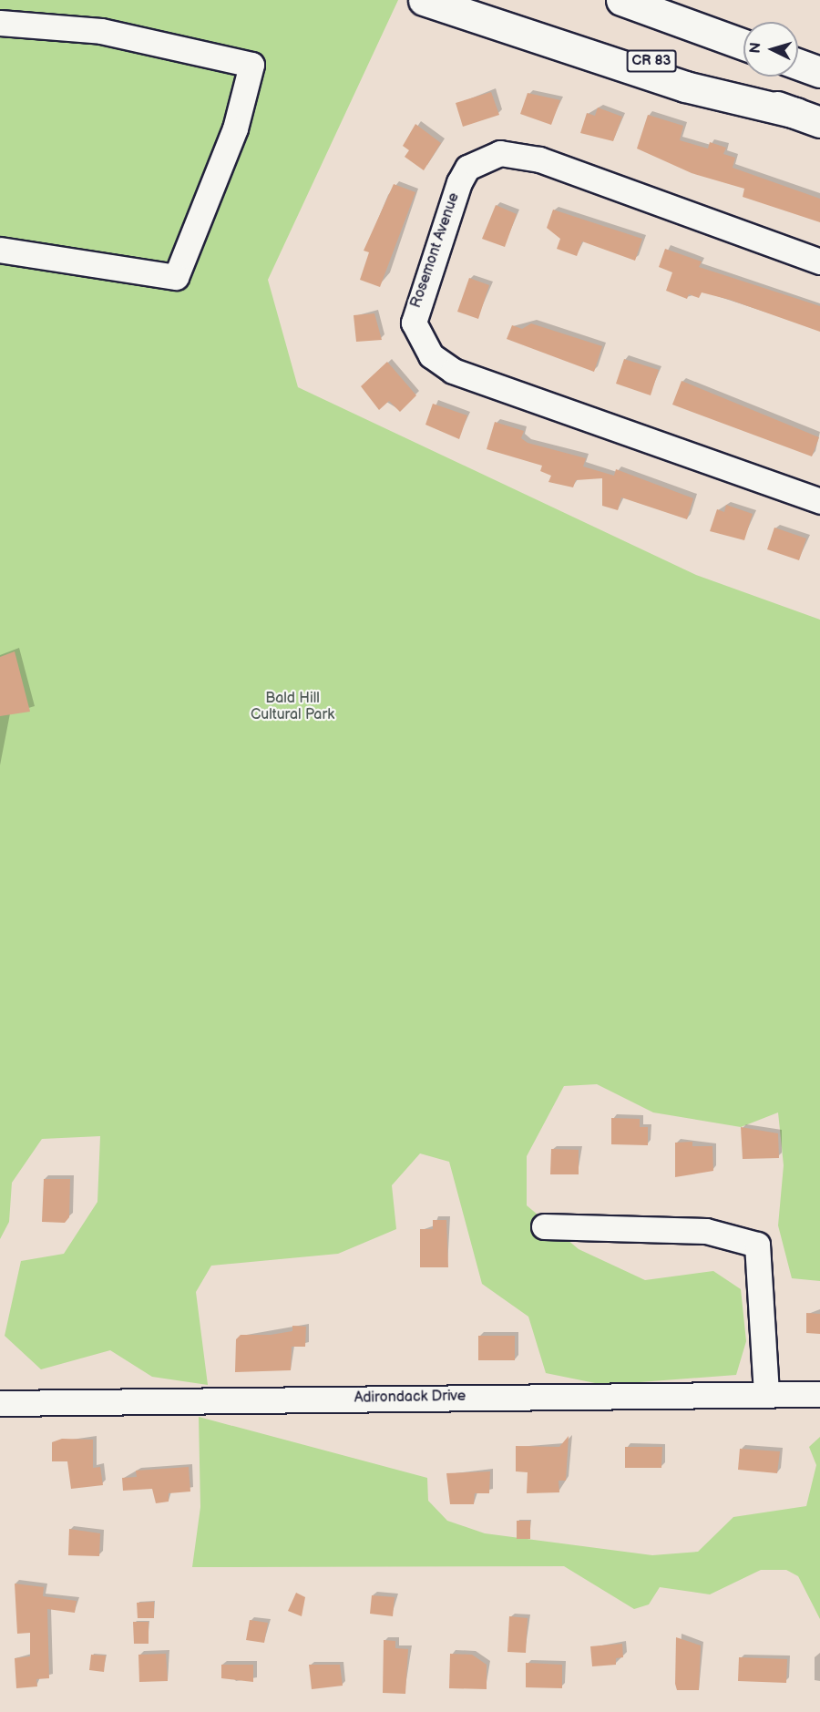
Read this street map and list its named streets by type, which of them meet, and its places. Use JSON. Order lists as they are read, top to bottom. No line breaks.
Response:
{"streets":{"highway":["CR 83"],"street":["Rosemont Avenue","Adirondack Drive"]},"parks":["Bald Hill Cultural Park"],"north":"left"}
